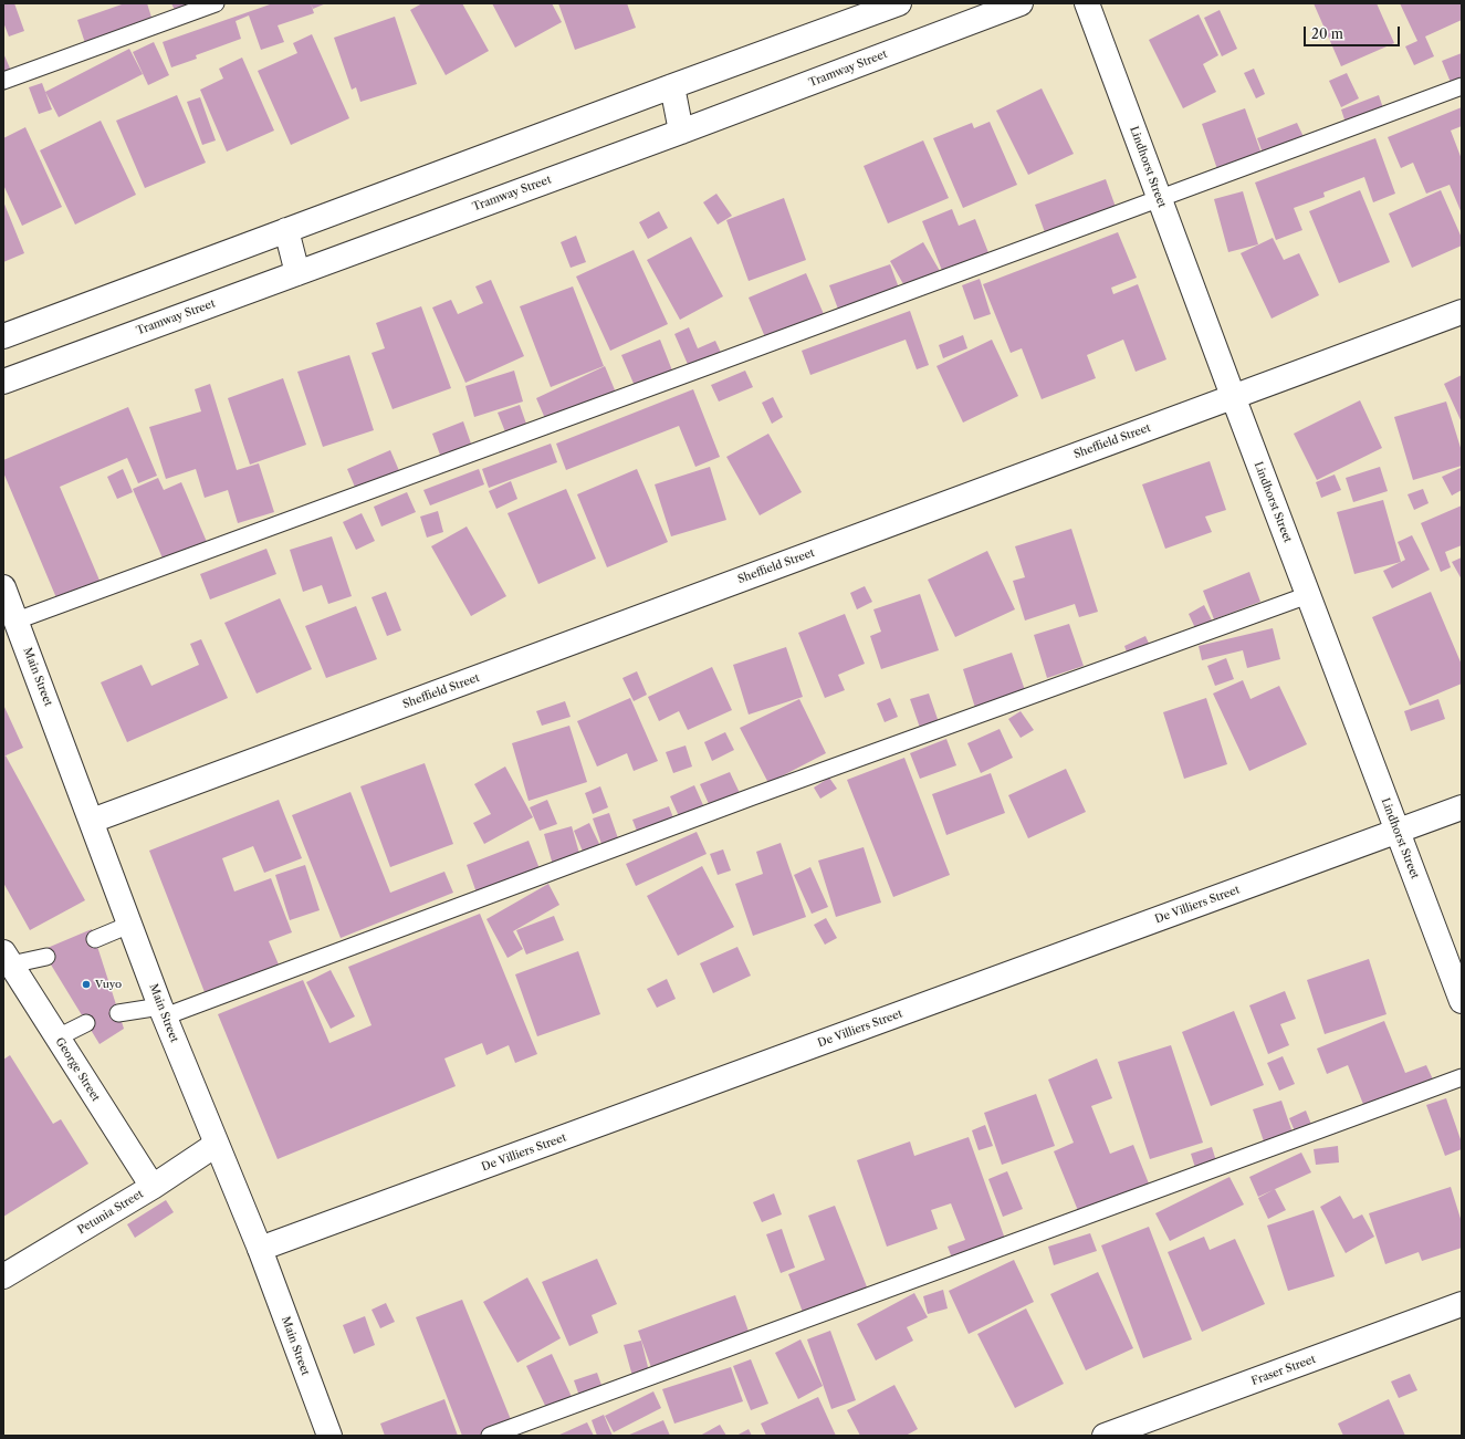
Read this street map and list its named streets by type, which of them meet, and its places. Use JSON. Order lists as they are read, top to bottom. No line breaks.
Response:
{"streets":{"street":["Tramway Street","Lindhorst Street","Sheffield Street","Main Street","De Villiers Street","George Street","Petunia Street","Fraser Street"]},"crossings":[["Lindhorst Street","Sheffield Street"],["Lindhorst Street","De Villiers Street"],["Sheffield Street","Main Street"],["Main Street","De Villiers Street"],["Main Street","Petunia Street"],["George Street","Petunia Street"]],"places":["Vuyo"],"scale_bar":"20 m"}
